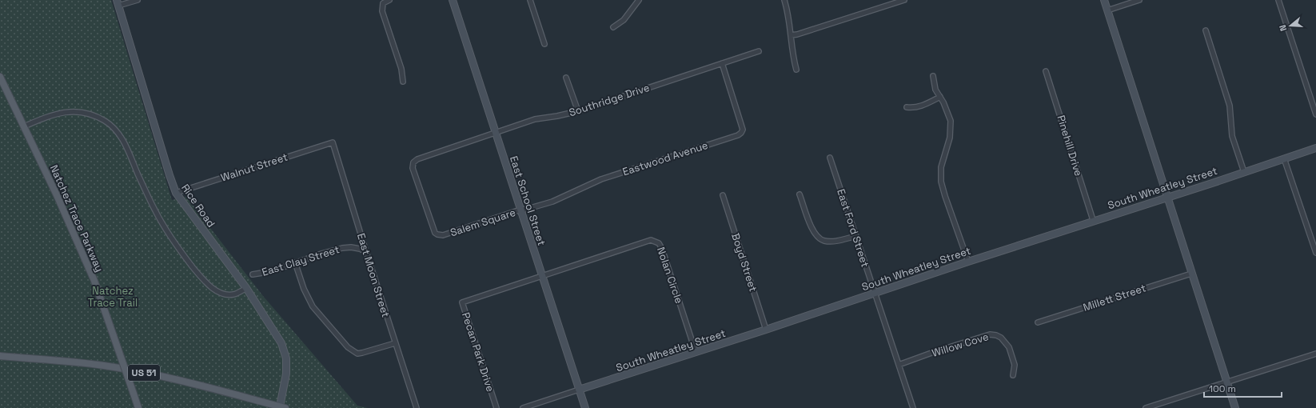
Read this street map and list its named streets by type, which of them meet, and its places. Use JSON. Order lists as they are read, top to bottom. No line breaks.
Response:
{"streets":{"main road":["Natchez Trace Parkway","US 51"],"street":["Southridge Drive","Pinehill Drive","Eastwood Avenue","Walnut Street","South Wheatley Street","East School Street","Rice Road","Salem Square","East Ford Street","East Clay Street","Boyd Street","East Moon Street","Nolan Circle","Millett Street","Willow Cove","Pecan Park Drive"]},"crossings":[["Southridge Drive","Eastwood Avenue"],["Southridge Drive","East School Street"],["Southridge Drive","Salem Square"],["Pinehill Drive","South Wheatley Street"],["Eastwood Avenue","East School Street"],["Eastwood Avenue","Salem Square"],["Walnut Street","Rice Road"],["Walnut Street","East Moon Street"],["South Wheatley Street","East School Street"],["South Wheatley Street","East Ford Street"],["South Wheatley Street","Boyd Street"],["South Wheatley Street","Nolan Circle"],["East School Street","Salem Square"],["East School Street","Nolan Circle"],["East School Street","Pecan Park Drive"],["Rice Road","US 51"],["East Ford Street","Willow Cove"],["East Clay Street","East Moon Street"],["Nolan Circle","Pecan Park Drive"]],"parks":["Natchez Trace Trail"],"scale_bar":"100 m","north":"left"}
